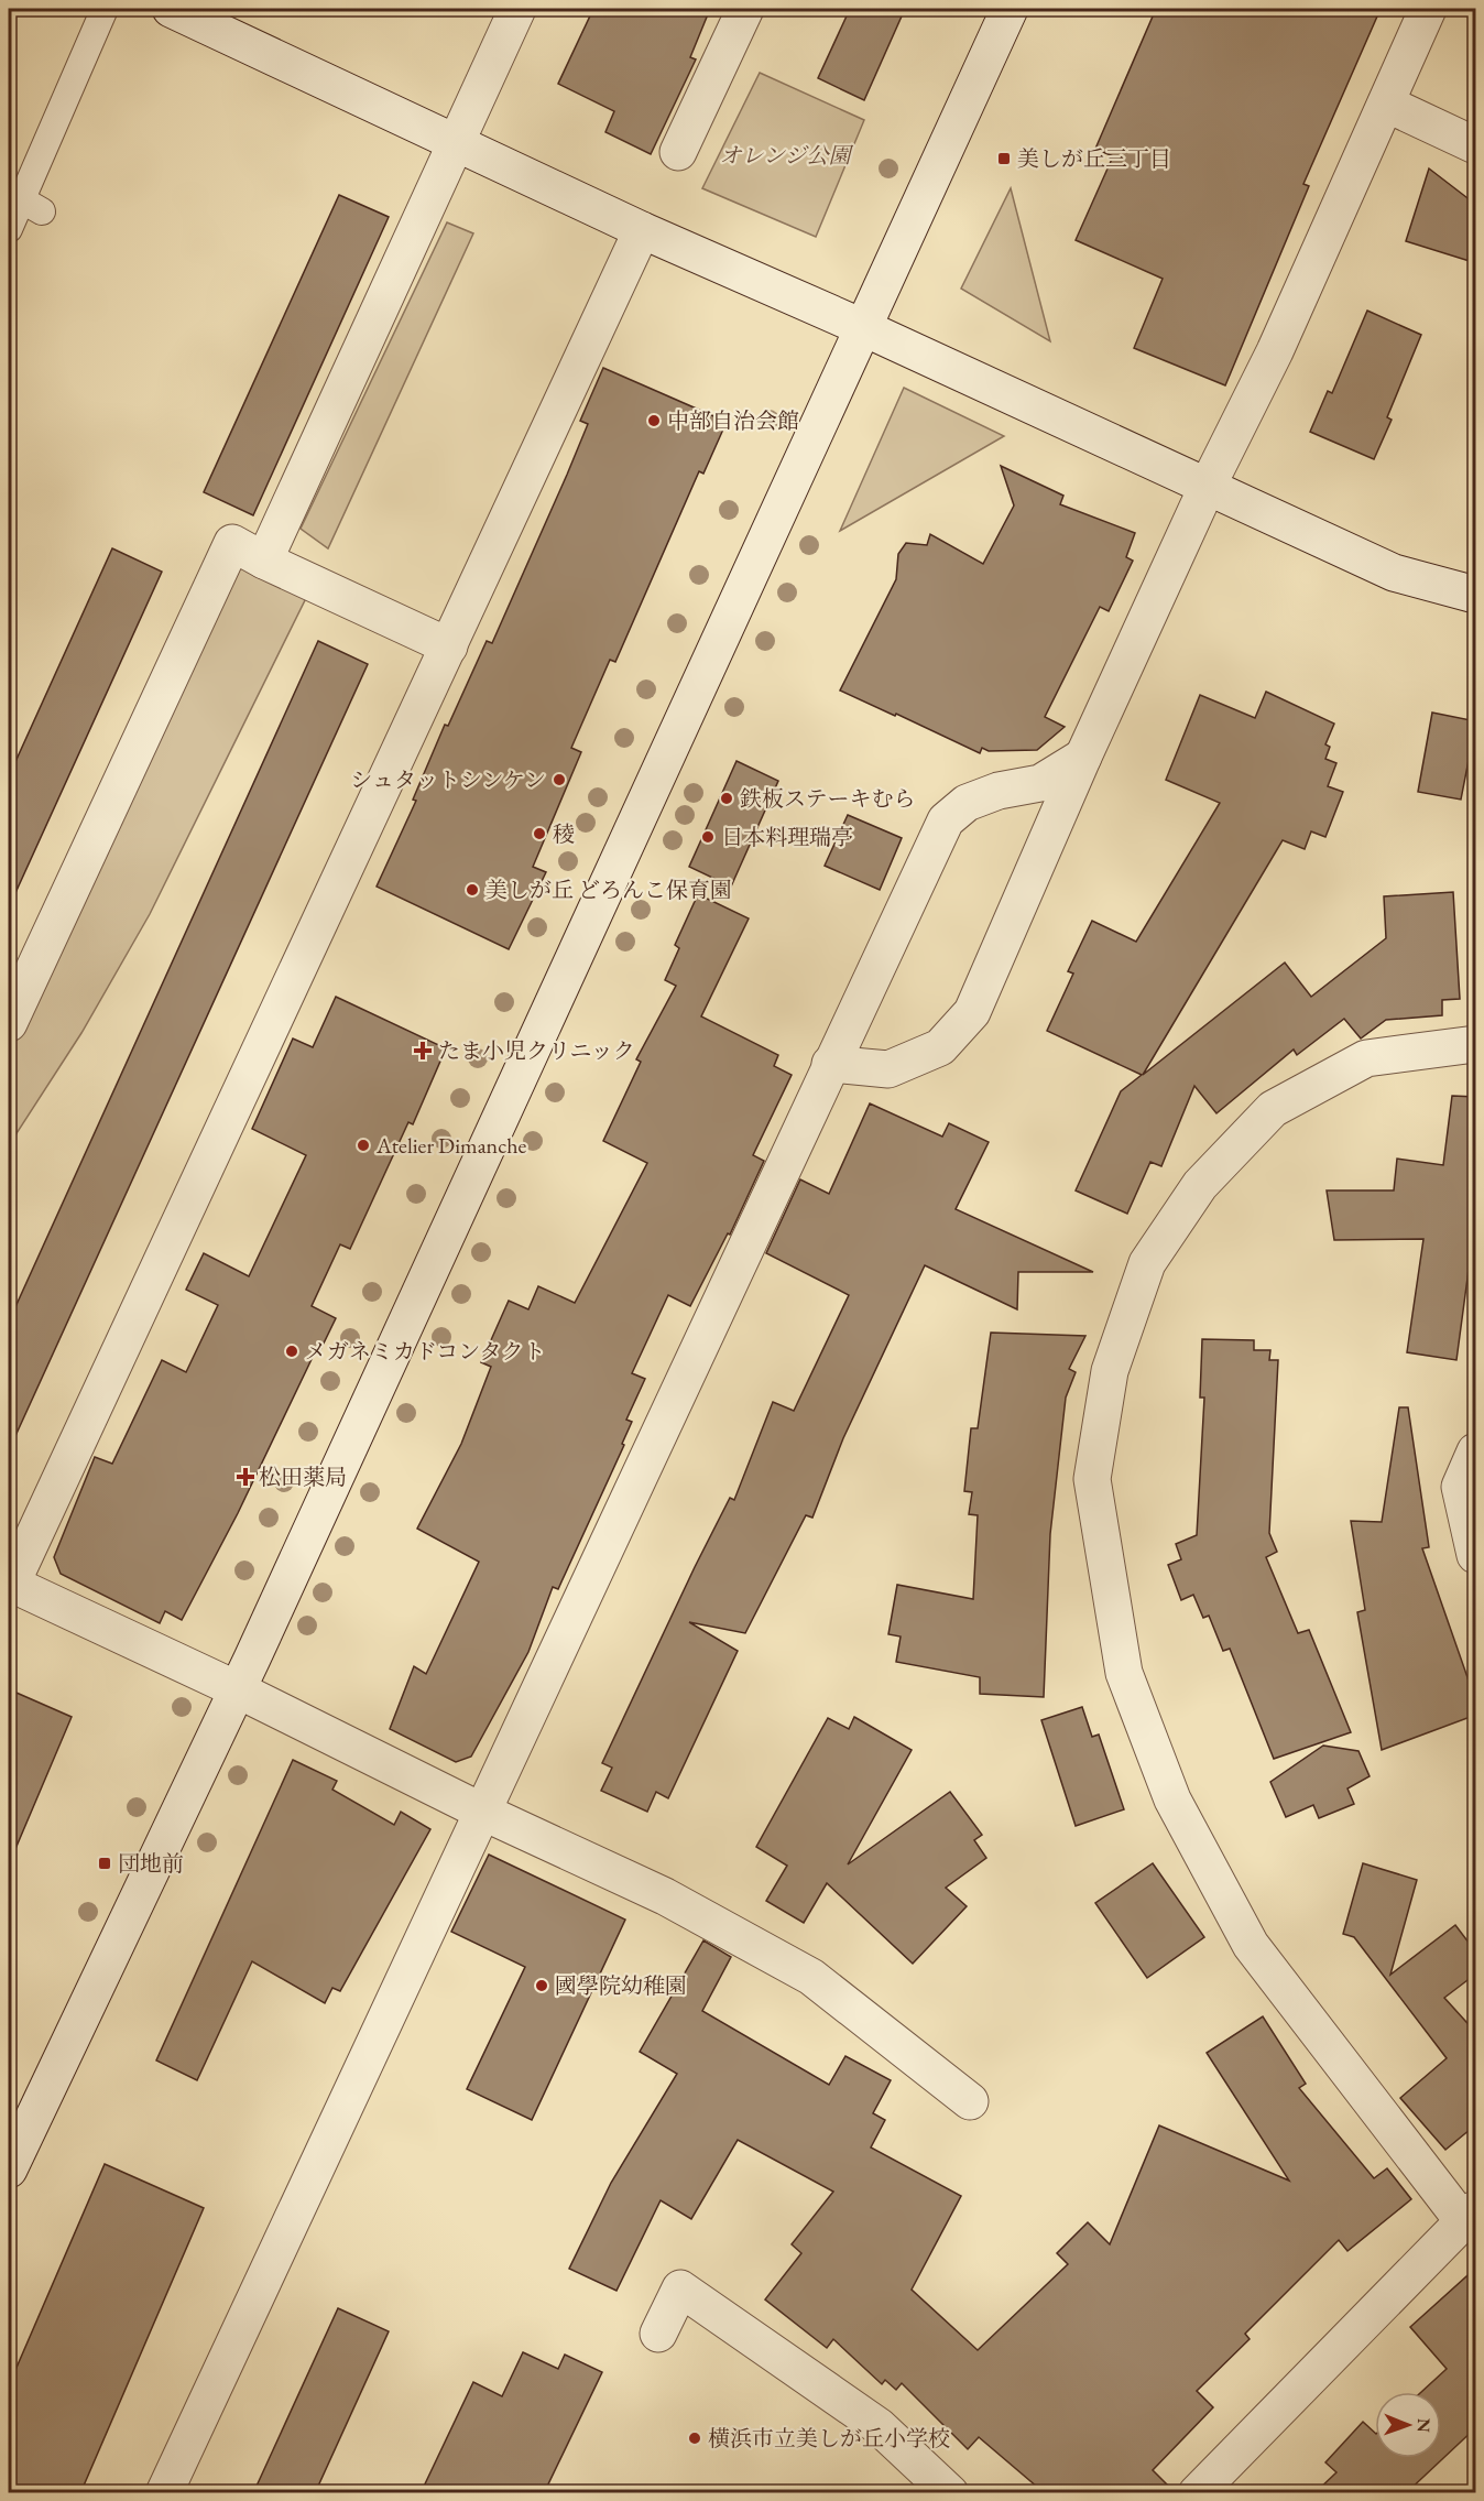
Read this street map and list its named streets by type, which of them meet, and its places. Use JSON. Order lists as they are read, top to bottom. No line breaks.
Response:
{"parks":["オレンジ公園"],"places":{"transit":["美しが丘三丁目","団地前"],"other":["中部自治会館","シュタットシンケン","鉄板ステーキむら","稜","日本料理瑞亭","美しが丘 どろんこ保育園","Atelier Dimanche","メガネミカドコンタクト","國學院幼稚園","横浜市立美しが丘小学校"],"health":["たま小児クリニック","松田薬局"]},"north":"right"}
